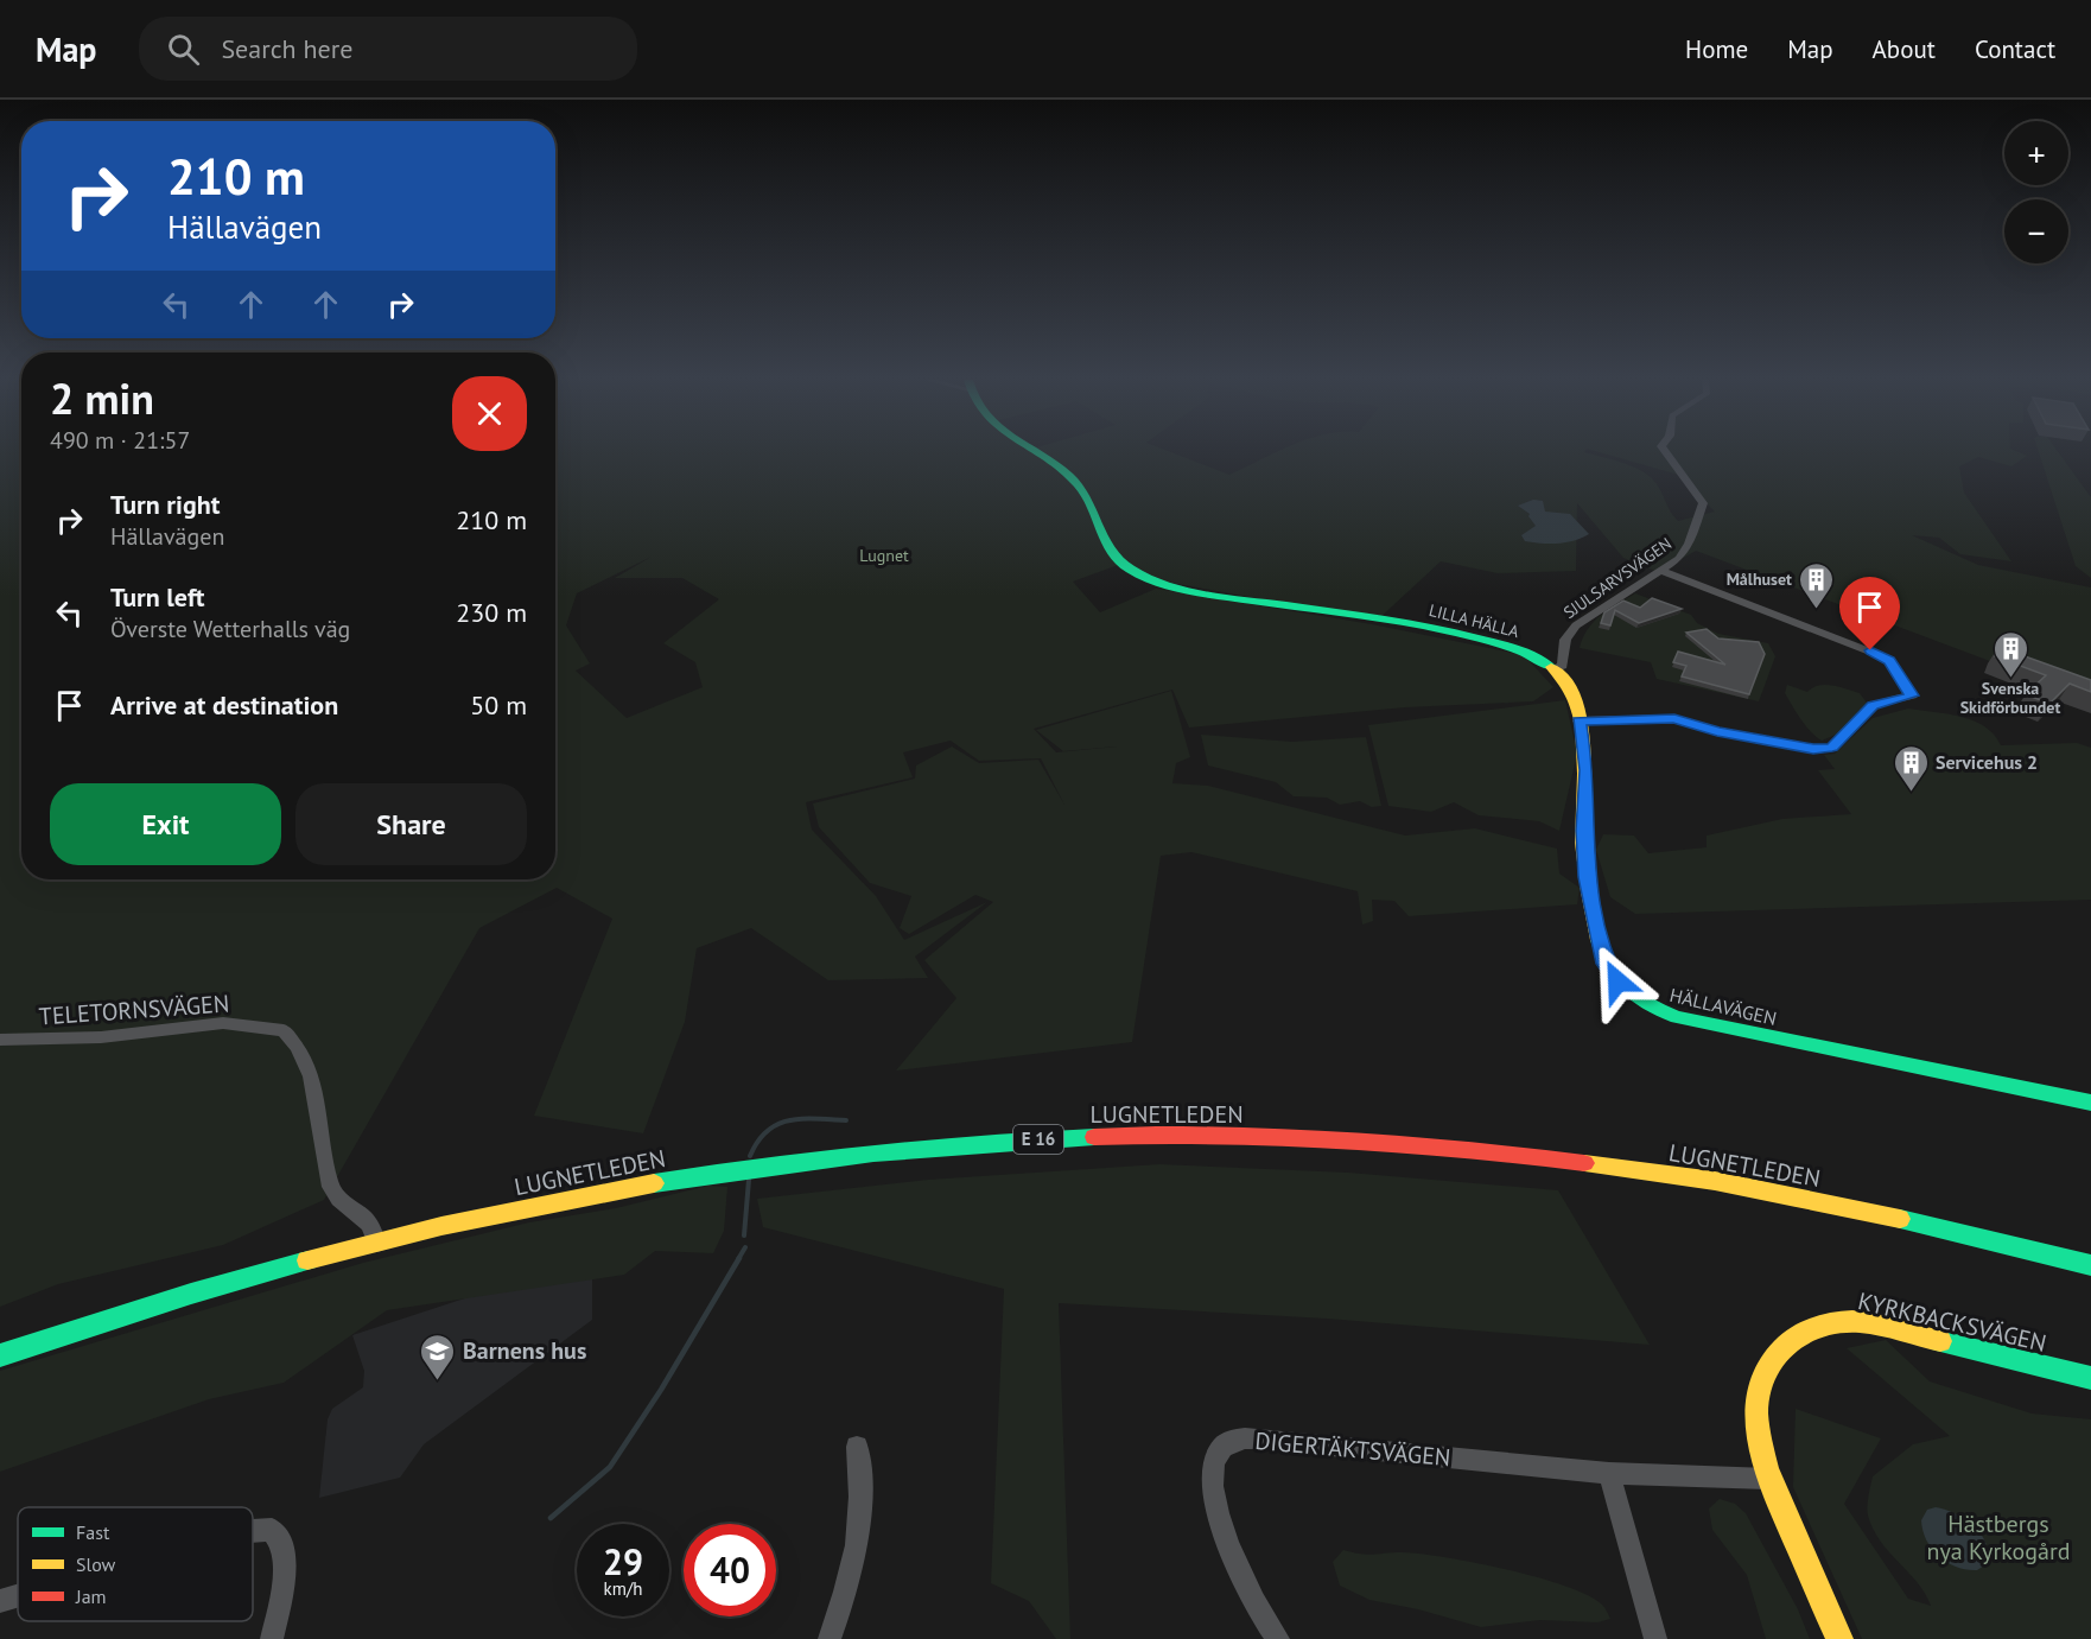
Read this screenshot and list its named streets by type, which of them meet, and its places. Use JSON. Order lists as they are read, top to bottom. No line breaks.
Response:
{"streets":{"main road":["LILLA HÄLLA","HÄLLAVÄGEN","LUGNETLEDEN","E 16","KYRKBACKSVÄGEN"],"street":["SJULSARVSVÄGEN","TELETORNSVÄGEN","DIGERTÄKTSVÄGEN"]},"crossings":[["SJULSARVSVÄGEN","LILLA HÄLLA"],["SJULSARVSVÄGEN","HÄLLAVÄGEN"],["LILLA HÄLLA","HÄLLAVÄGEN"],["TELETORNSVÄGEN","LUGNETLEDEN"],["KYRKBACKSVÄGEN","DIGERTÄKTSVÄGEN"]],"parks":["Lugnet","Hästbergs nya Kyrkogård"],"places":{"building":["Målhuset","Svenska Skidförbundet","Servicehus 2"],"school or university":["Barnens hus"]},"legend":["Fast","Slow","Jam"],"page":{"header":"Map","search":"Search here","nav":["Home","Map","About","Contact"],"map_buttons":["+","−"],"turn":["210 m","Hällavägen"],"heading":["2 min","490 m · 21:57"],"list":[{"name":"Turn right","note":"Hällavägen","value":"210 m"},{"name":"Turn left","note":"Överste Wetterhalls väg","value":"230 m"},{"name":"Arrive at destination","value":"50 m"}],"buttons":["Exit","Share"],"speed":"29 km/h","limit":"40"}}
